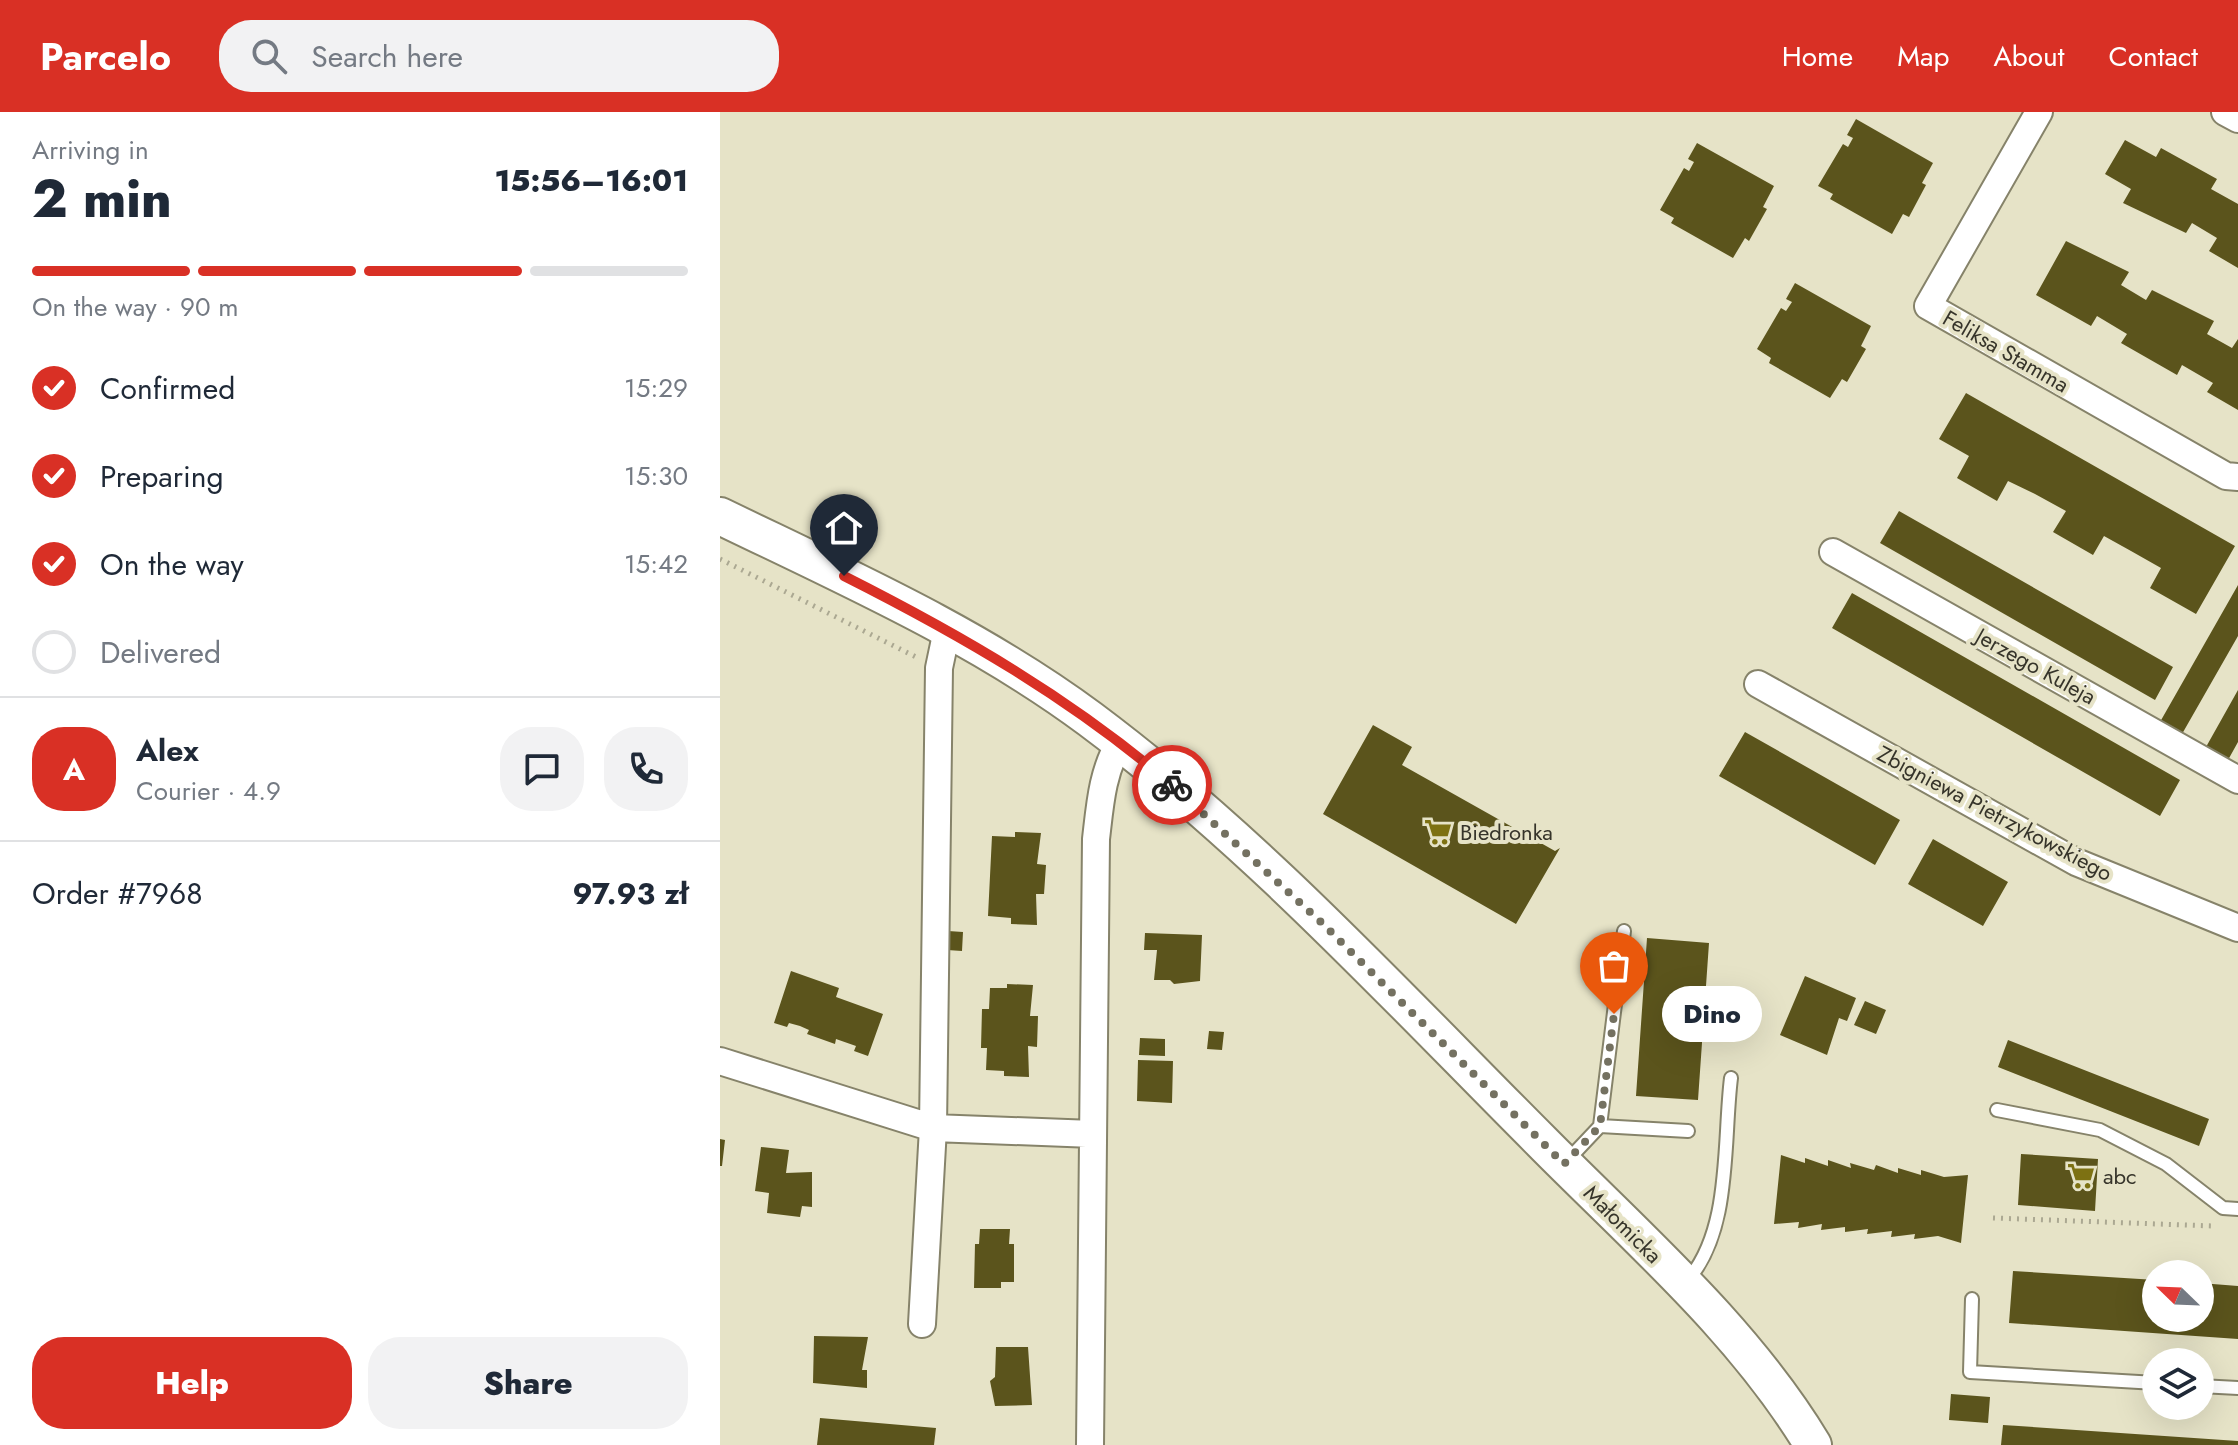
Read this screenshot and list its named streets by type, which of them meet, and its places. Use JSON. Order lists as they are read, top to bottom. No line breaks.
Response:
{"streets":{"street":["Feliksa Stamma","Jerzego Kuleja","Zbigniewa Pietrzykowskiego","Małomicka"]},"places":{"supermarket":["Biedronka","abc"],"other":["Dino"]},"north":"top left","page":{"header":"Parcelo","search":"Search here","nav":["Home","Map","About","Contact"],"heading":["2 min","Arriving in","15:56–16:01"],"panel":["Alex","Courier · 4.9","Order #7968","97.93 zł"],"bar":"On the way · 90 m","list":[["Confirmed","15:29"],["Preparing","15:30"],["On the way","15:42"],"Delivered"],"round":"A","bubble":"Dino","buttons":["Help","Share"]}}
